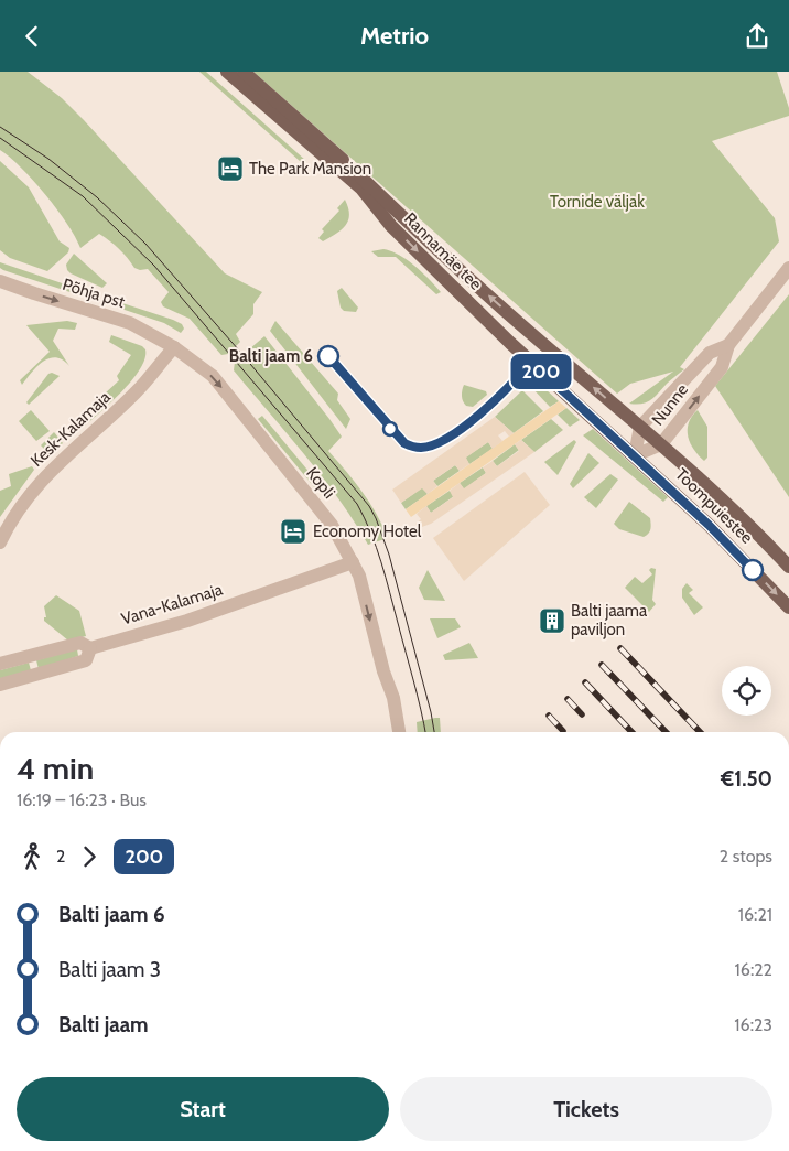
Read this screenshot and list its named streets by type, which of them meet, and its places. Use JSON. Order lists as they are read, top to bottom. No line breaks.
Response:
{"streets":{"main road":["Rannamäe tee","Toompuiestee"],"street":["Põhja pst","Nunne","Kesk-Kalamaja","Kopli","Vana-Kalamaja"]},"crossings":[["Rannamäe tee","Nunne"],["Rannamäe tee","Toompuiestee"],["Põhja pst","Kesk-Kalamaja"],["Põhja pst","Kopli"],["Nunne","Toompuiestee"],["Kesk-Kalamaja","Kopli"],["Kopli","Vana-Kalamaja"]],"one_way":["Põhja pst","Kopli"],"parks":["Tornide väljak"],"places":{"hotel":["The Park Mansion","Economy Hotel"],"other":["Balti jaam 6"],"building":["Balti jaama paviljon"]},"lines":["bus line 200"],"page":{"header":"Metrio","on_map":"200","heading":["4 min","16:19 – 16:23 · Bus","€1.50"],"legs":["2","200","2 stops"],"list":[{"name":"Balti jaam 6","value":"16:21"},{"name":"Balti jaam 3","value":"16:22"},{"name":"Balti jaam","value":"16:23"}],"buttons":["Start","Tickets"]}}
